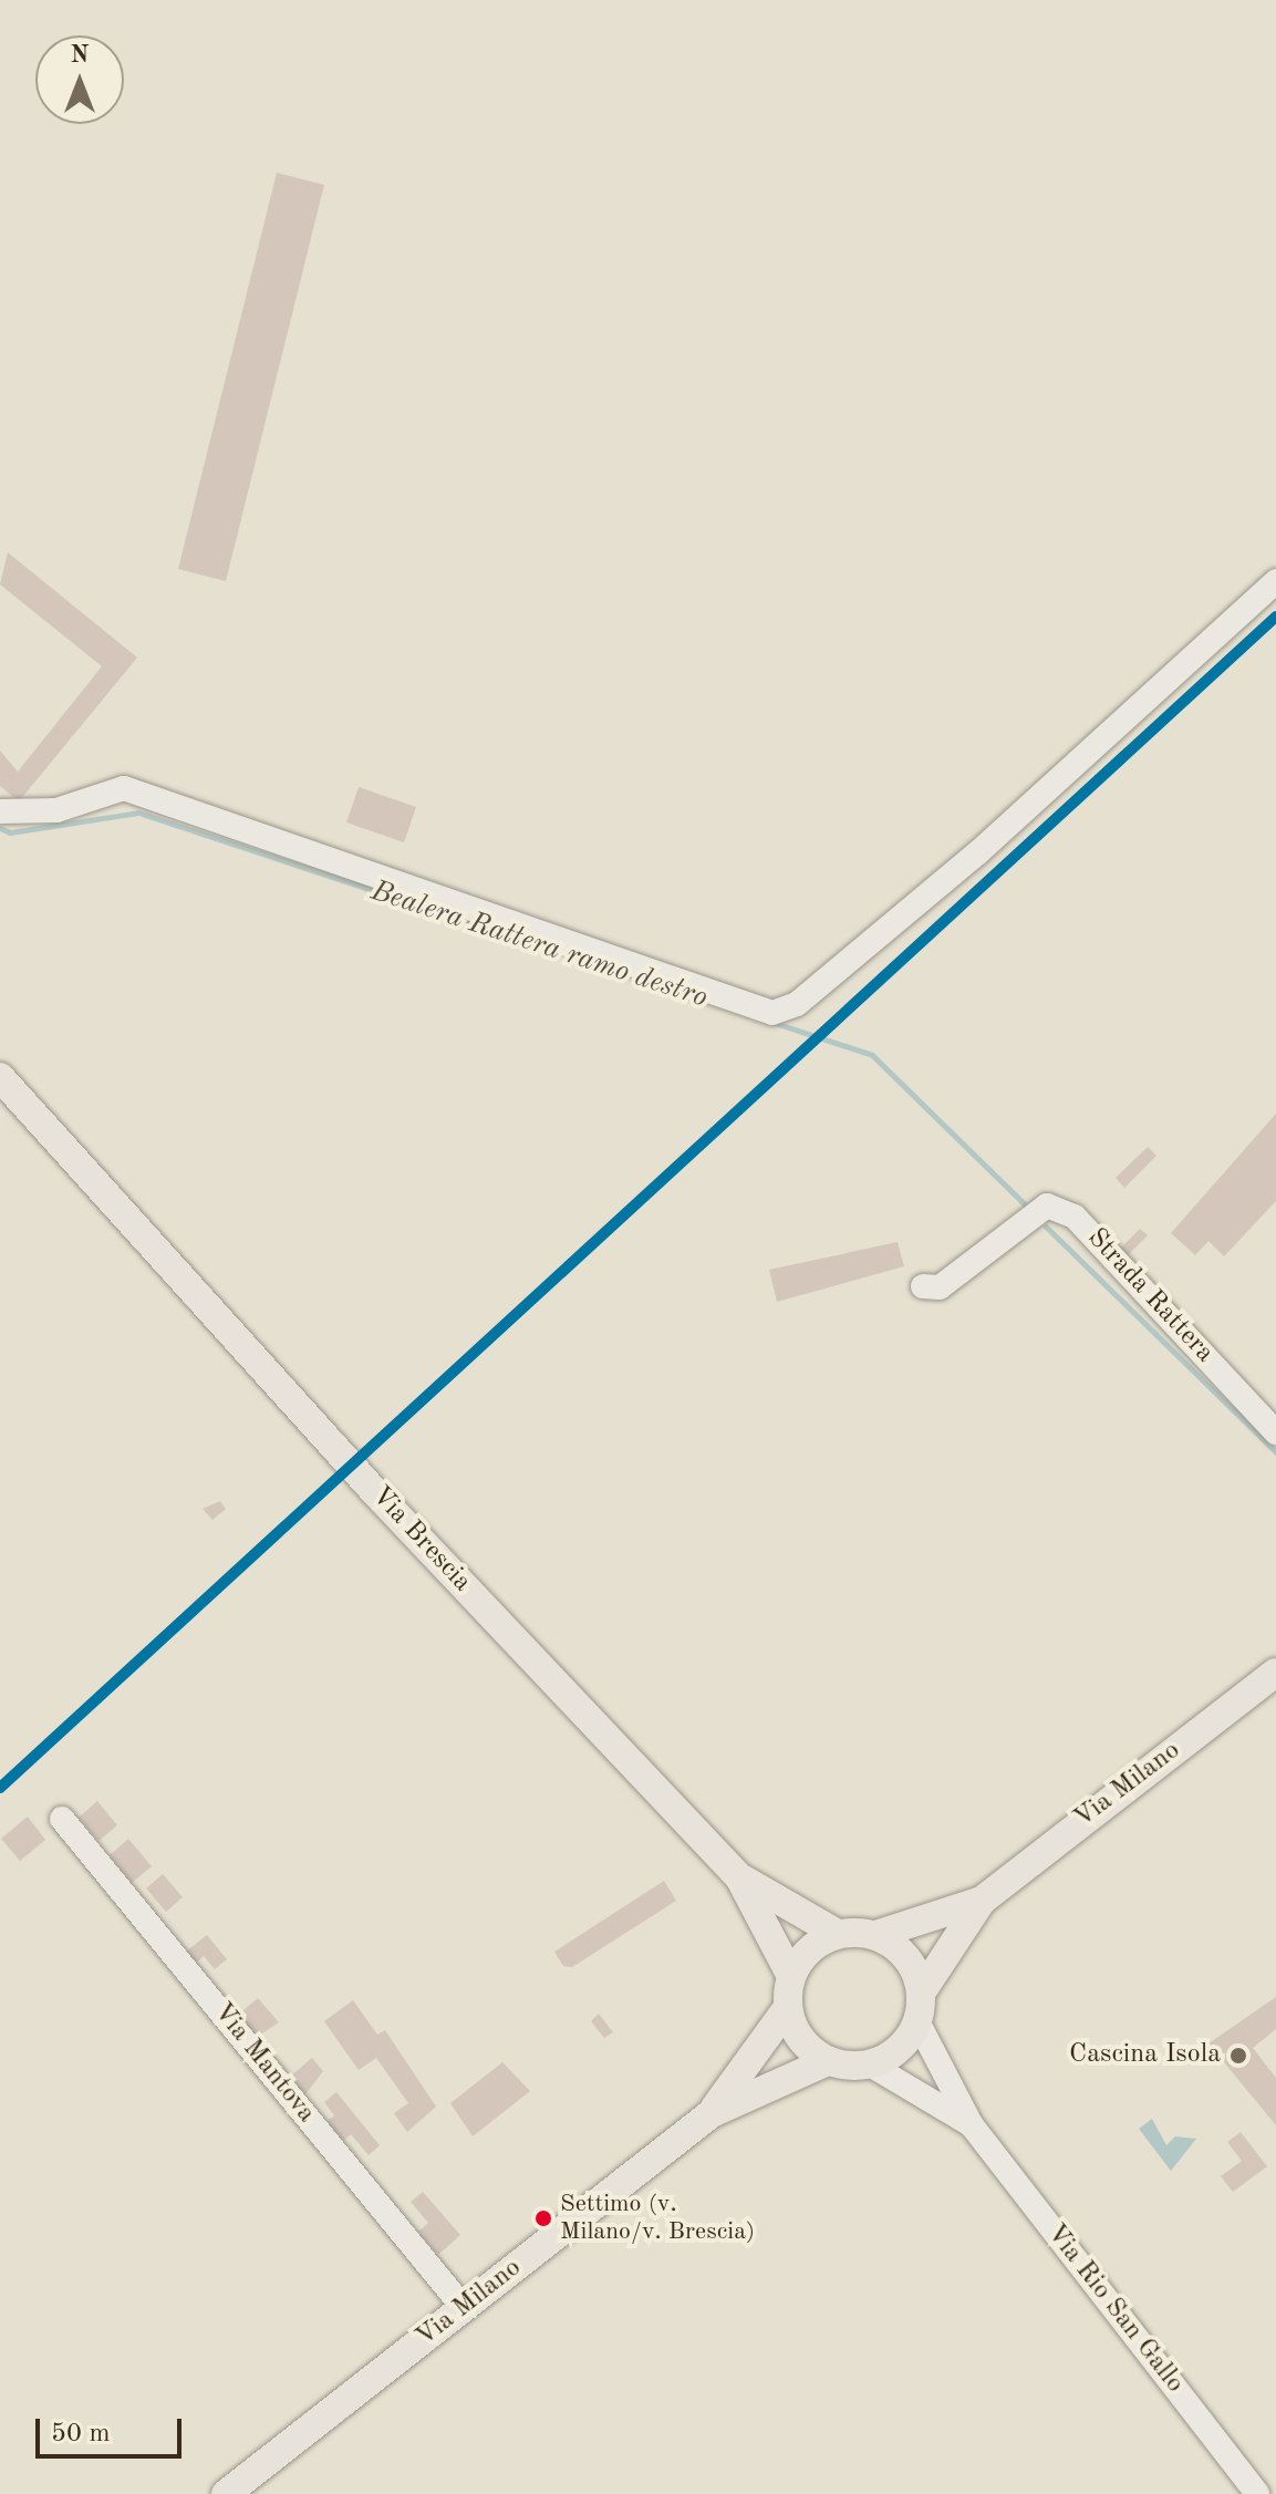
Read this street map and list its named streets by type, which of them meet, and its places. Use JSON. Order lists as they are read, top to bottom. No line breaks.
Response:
{"streets":{"main road":["Via Brescia","Via Milano"],"street":["Strada Rattera","Via Mantova","Via Rio San Gallo"]},"crossings":[["Via Milano","Via Mantova"],["Via Milano","Via Rio San Gallo"]],"water":["Bealera Rattera ramo destro"],"places":["Cascina Isola","Settimo (v. Milano/v. Brescia)"],"scale_bar":"50 m","north":"top"}
